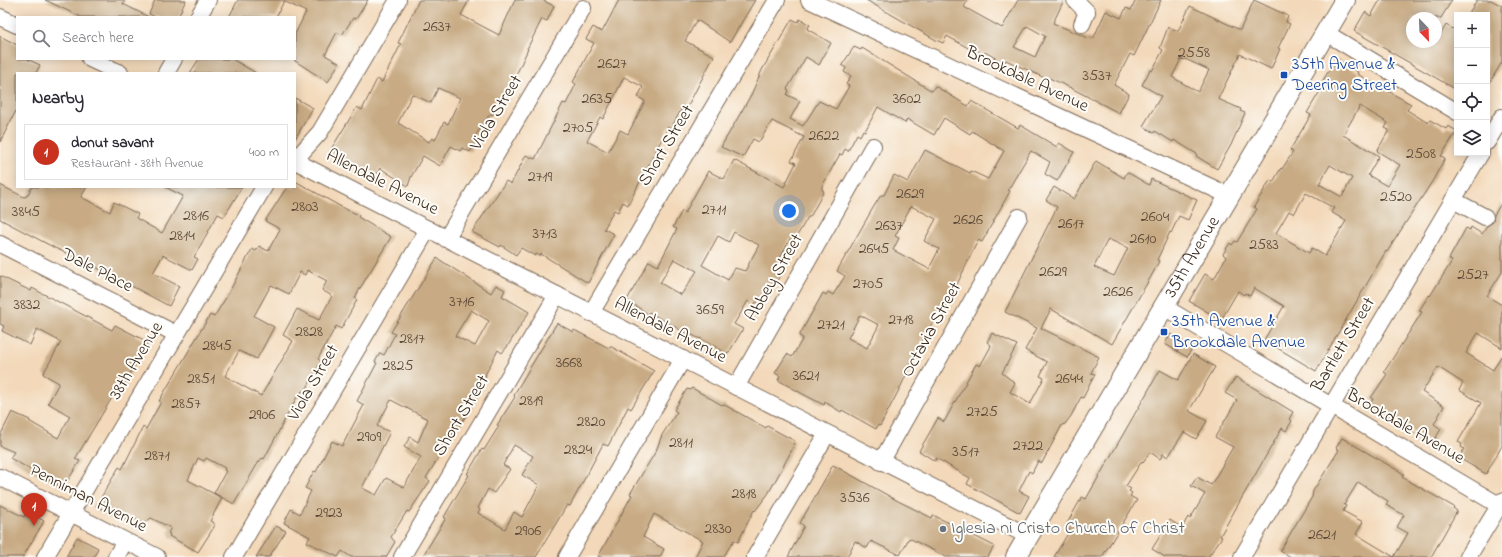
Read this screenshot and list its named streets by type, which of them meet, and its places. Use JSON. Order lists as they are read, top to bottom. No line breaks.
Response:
{"streets":{"main road":["35th Avenue"],"street":["Brookdale Avenue","Viola Street","Short Street","Allendale Avenue","Dale Place","Abbey Street","Octavia Street","Bartlett Street","38th Avenue","Penniman Avenue"]},"crossings":[["Brookdale Avenue","35th Avenue"],["Brookdale Avenue","Bartlett Street"],["Viola Street","Allendale Avenue"],["Short Street","Allendale Avenue"],["Allendale Avenue","35th Avenue"],["Allendale Avenue","Abbey Street"],["Allendale Avenue","Octavia Street"],["Dale Place","38th Avenue"],["38th Avenue","Penniman Avenue"]],"places":{"transit":["35th Avenue & Deering Street","35th Avenue & Brookdale Avenue"],"other":["Iglesia ni Cristo Church of Christ"]},"house_numbers":["2637","2558","2627","3537","2635","3602","2705","2622","2508","2719","2629","2520","2803","2711","3845","2816","2604","2626","2617","2637","3713","2814","2610","2583","2645","2629","2527","2705","2626","3716","3832","3659","2718","2721","2828","2817","2845","3668","2825","3621","2851","2644","2819","2857","2725","2906","2820","2909","2811","2722","2824","3517","2871","2818","3536","2923","2830","2906","2621"],"north":"bottom right","page":{"map_buttons":["+","−"],"search":"Search here","heading":"Nearby","list":[{"mark":"1","name":"donut savant","note":"Restaurant · 38th Avenue","value":"400 m"}],"pins":"1"}}
